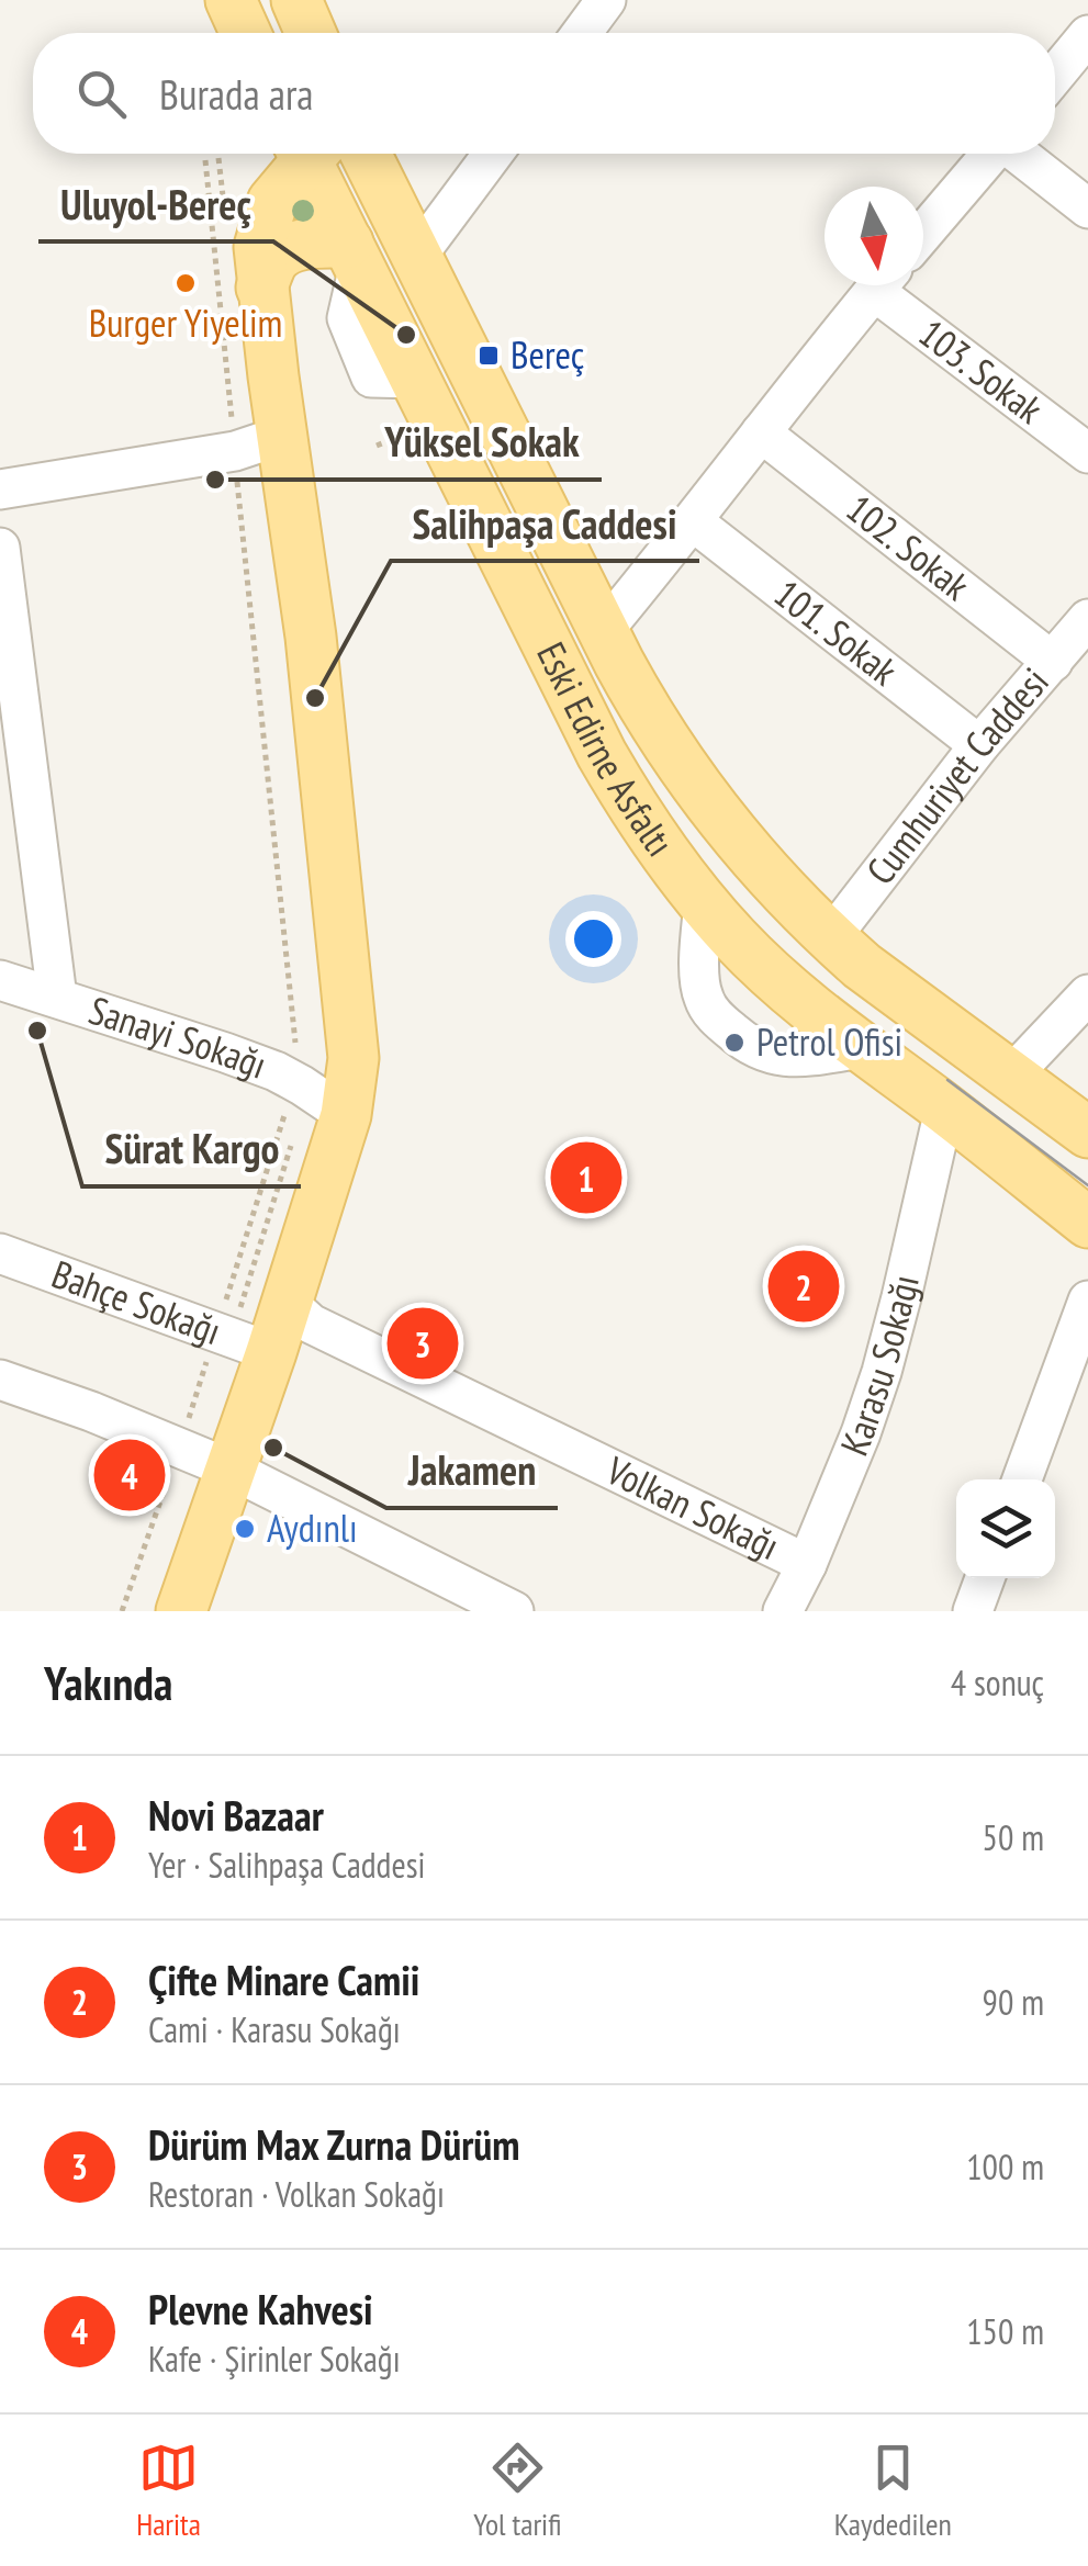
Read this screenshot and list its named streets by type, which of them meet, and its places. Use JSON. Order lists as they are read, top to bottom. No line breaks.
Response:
{"streets":{"main road":["Eski Edirne Asfaltı"],"street":["103. Sokak","102. Sokak","101. Sokak","Cumhuriyet Caddesi","Sanayi Sokağı","Bahçe Sokağı","Karasu Sokağı","Volkan Sokağı"]},"crossings":[["102. Sokak","Cumhuriyet Caddesi"],["101. Sokak","Cumhuriyet Caddesi"],["Eski Edirne Asfaltı","Cumhuriyet Caddesi"],["Eski Edirne Asfaltı","Karasu Sokağı"],["Karasu Sokağı","Volkan Sokağı"]],"places":{"other":["Burger Yiyelim","Uluyol-Bereç","Yüksel Sokak","Salihpaşa Caddesi","Sürat Kargo","Petrol Ofisi","Jakamen","Aydınlı"],"transit":["Bereç"]},"north":"bottom","page":{"search":"Burada ara","pins":["1","2","3","4"],"heading":["Yakında","4 sonuç"],"list":[{"mark":"1","name":"Novi Bazaar","note":"Yer · Salihpaşa Caddesi","value":"50 m"},{"mark":"2","name":"Çifte Minare Camii","note":"Cami · Karasu Sokağı","value":"90 m"},{"mark":"3","name":"Dürüm Max Zurna Dürüm","note":"Restoran · Volkan Sokağı","value":"100 m"},{"mark":"4","name":"Plevne Kahvesi","note":"Kafe · Şirinler Sokağı","value":"150 m"}],"nav":["Harita","Yol tarifi","Kaydedilen"]}}
